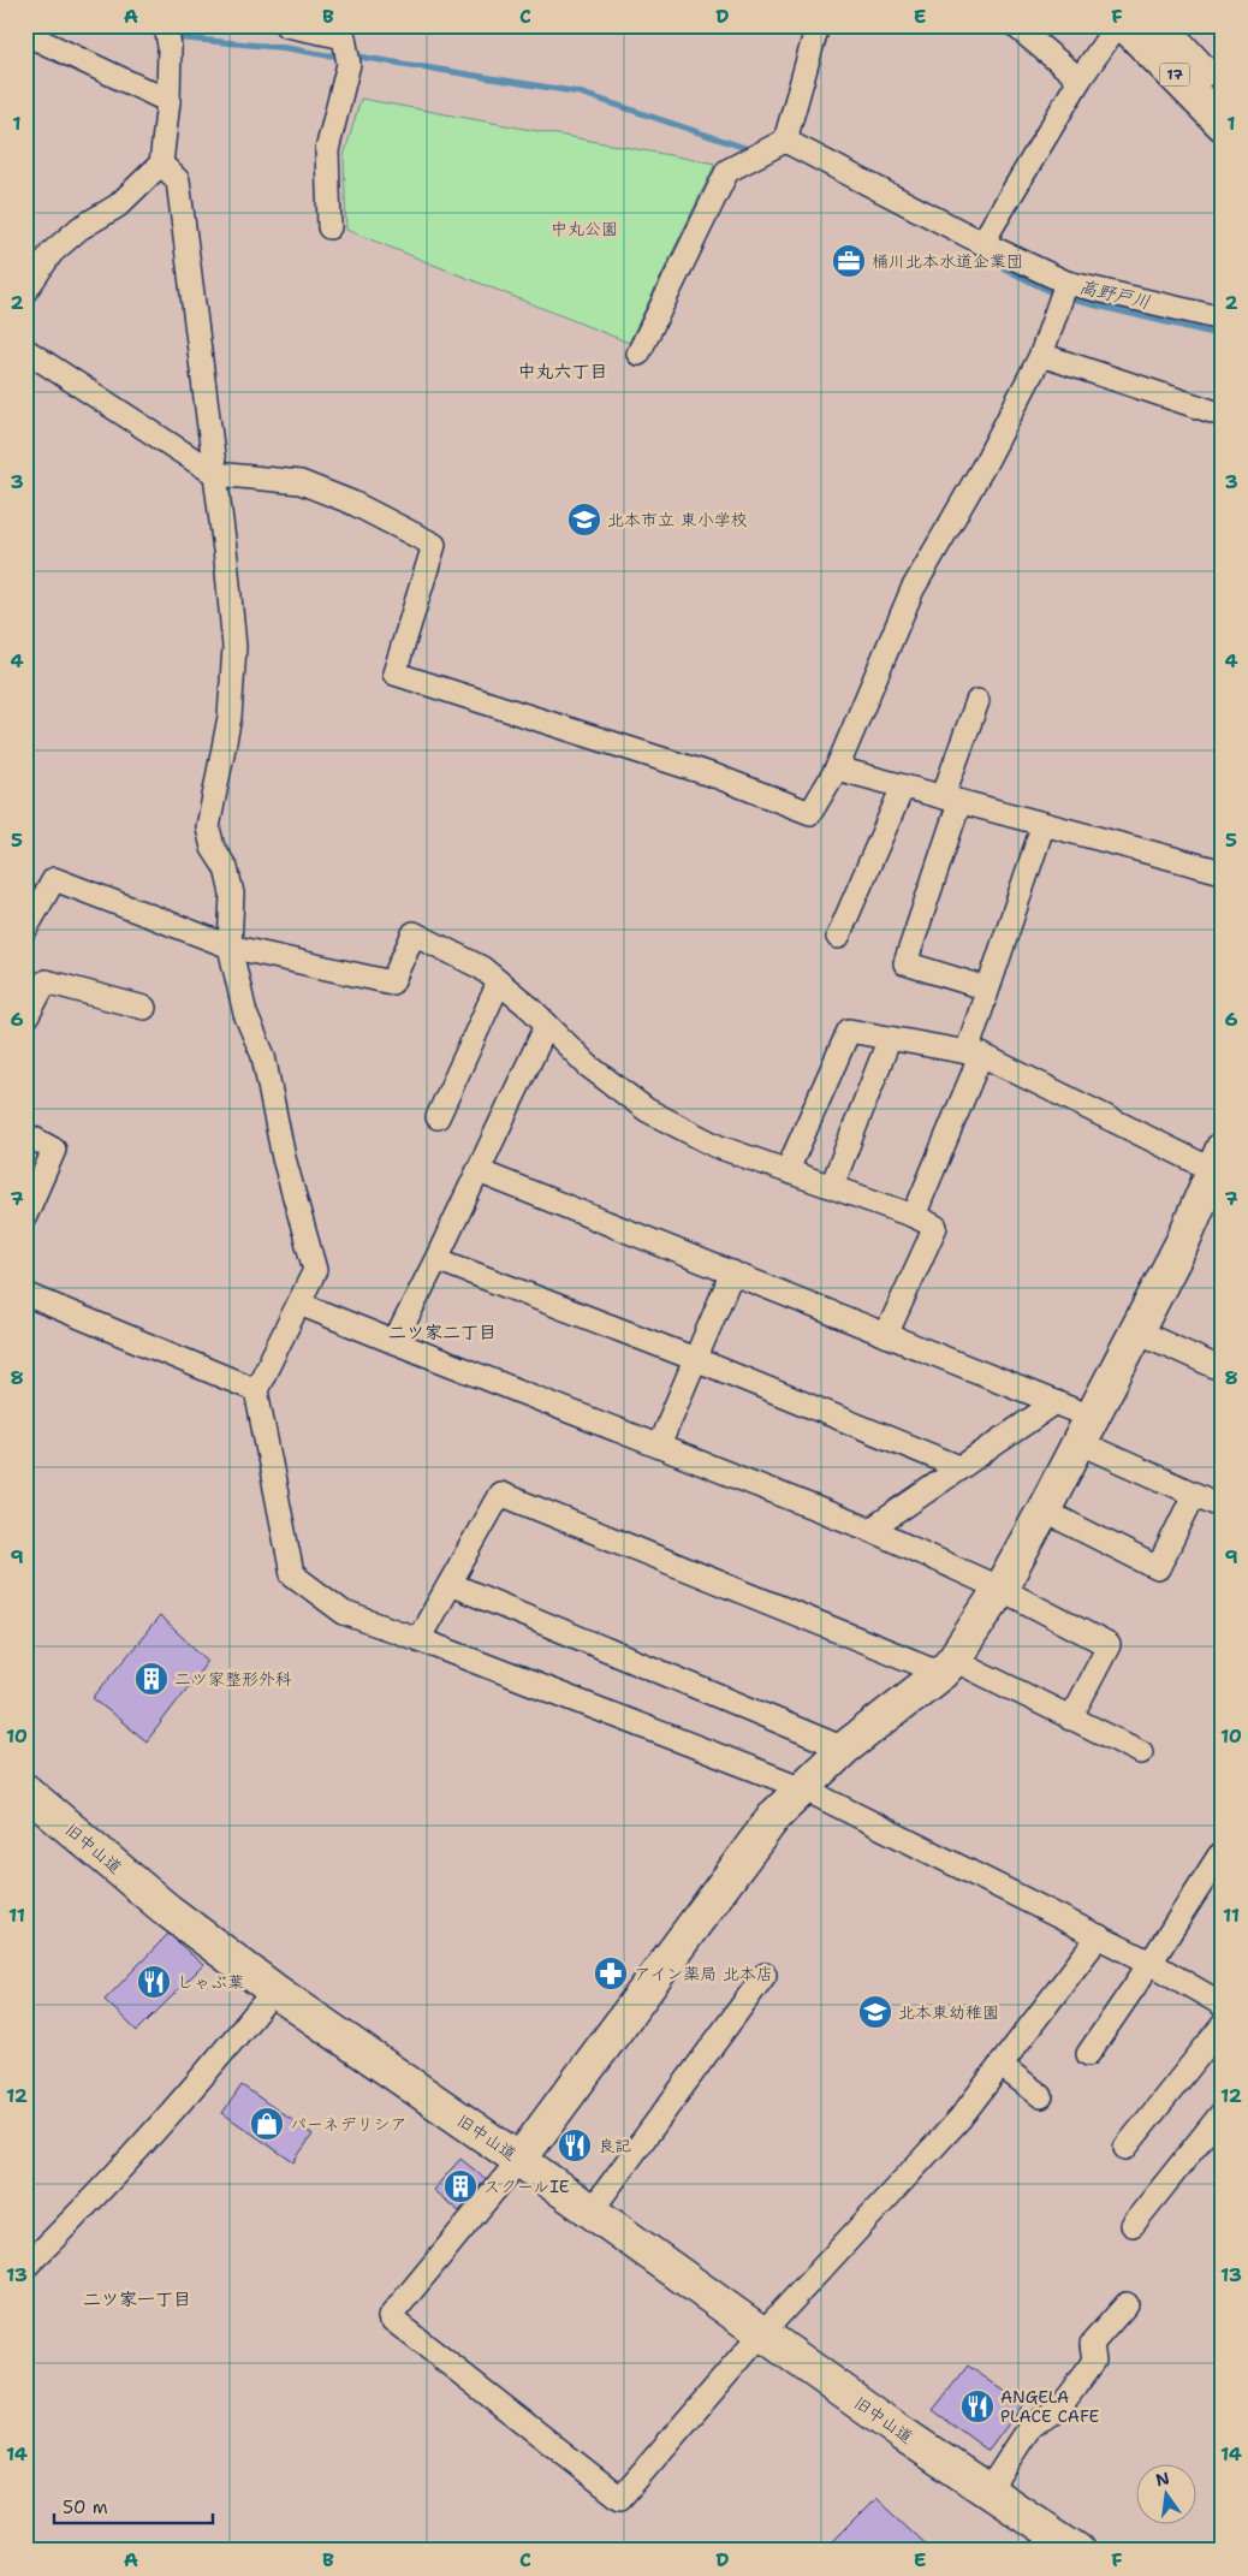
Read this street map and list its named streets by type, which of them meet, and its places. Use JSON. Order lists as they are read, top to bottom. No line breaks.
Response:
{"streets":{"main road":["17","旧中山道"]},"districts":["中丸六丁目","二ツ家二丁目","二ツ家一丁目"],"water":["高野戸川"],"parks":["中丸公園"],"places":{"office":["桶川北本水道企業団"],"school or university":["北本市立 東小学校","北本東幼稚園"],"building":["二ツ家整形外科","スクールIE"],"pharmacy":["アイン薬局 北本店"],"restaurant":["しゃぶ葉","良記","ANGELA PLACE CAFE"],"shop":["パーネデリシア"]},"scale_bar":"50 m","north":"top","grid":{"columns":["A","B","C","D","E","F"],"rows":["1","2","3","4","5","6","7","8","9","10","11","12","13","14"]}}
